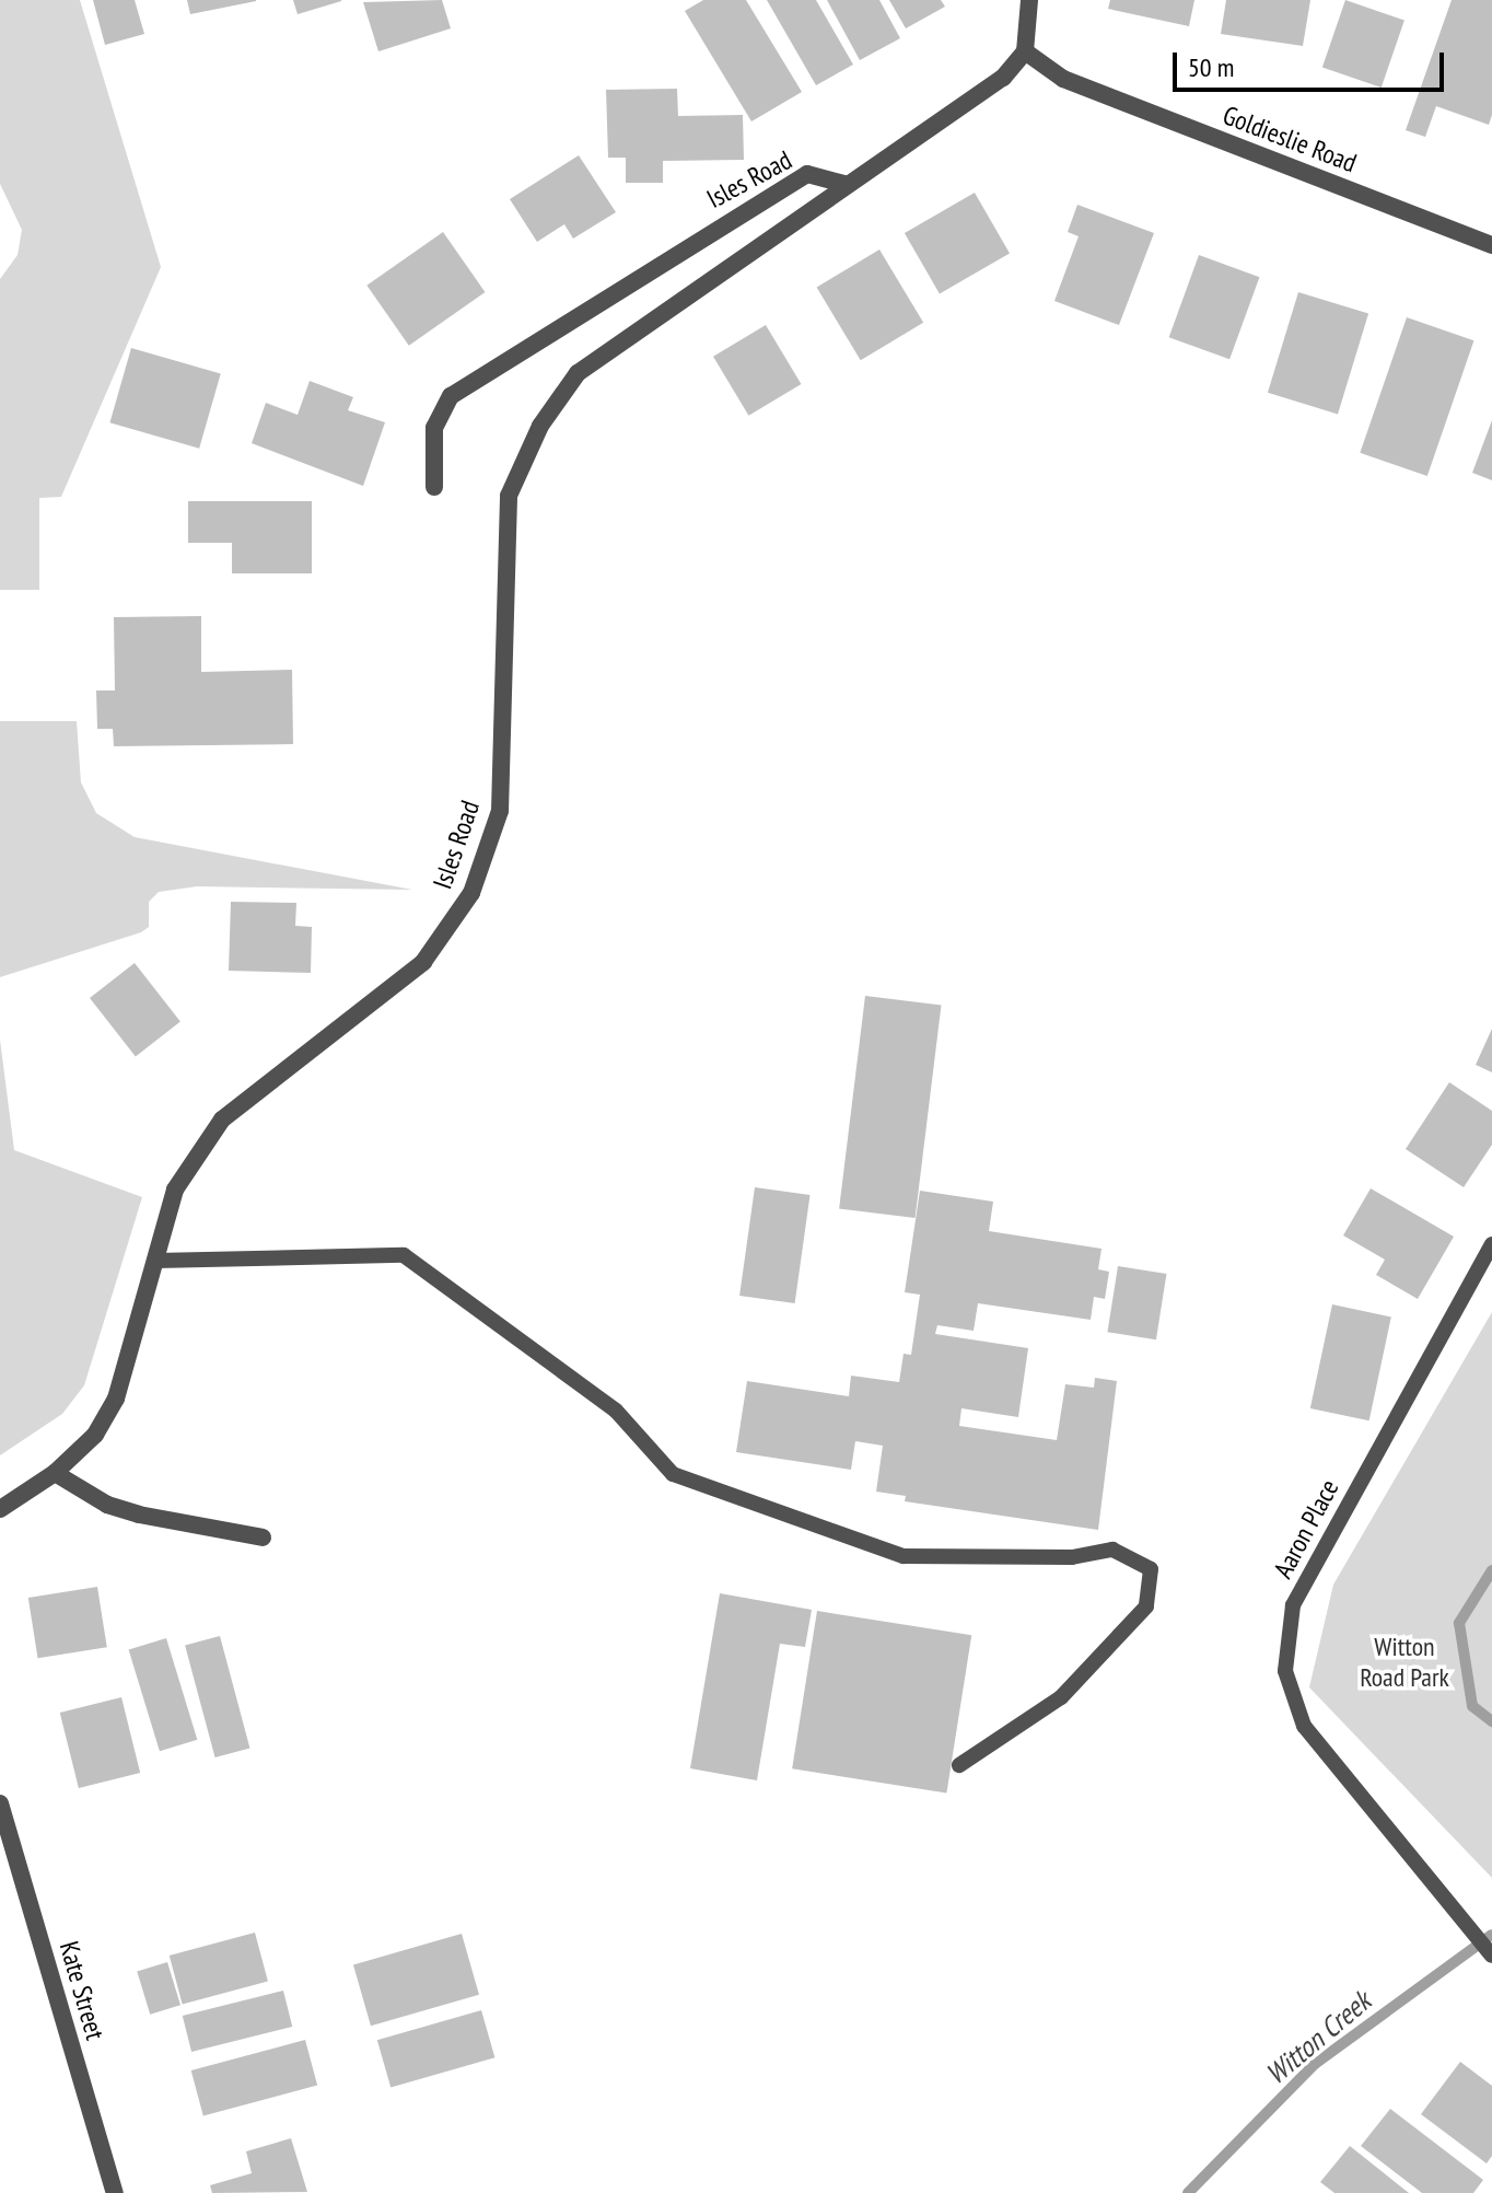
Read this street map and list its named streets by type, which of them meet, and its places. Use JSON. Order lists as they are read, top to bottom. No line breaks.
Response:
{"streets":{"street":["Goldieslie Road","Isles Road","Kate Street"],"lane":["Aaron Place"]},"crossings":[["Goldieslie Road","Isles Road"]],"water":["Witton Creek"],"parks":["Witton Road Park"],"scale_bar":"50 m"}
